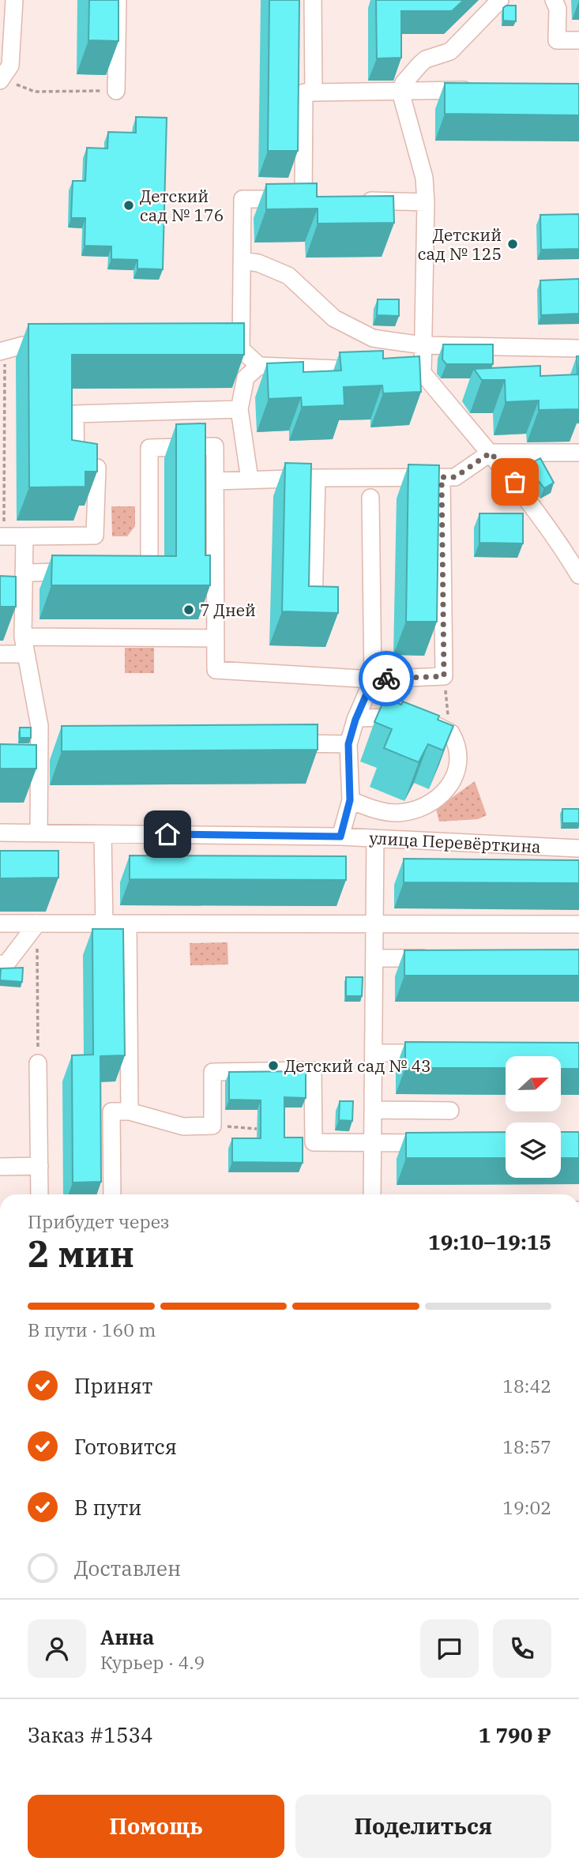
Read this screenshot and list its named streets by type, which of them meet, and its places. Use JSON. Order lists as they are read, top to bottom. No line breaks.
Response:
{"streets":{"street":["улица Перевёрткина"]},"places":["Детский сад № 176","Детский сад № 125","7 Дней","Детский сад № 43"],"north":"right","page":{"heading":["2 мин","Прибудет через","19:10–19:15"],"panel":["Анна","Курьер · 4.9","Заказ #1534","1 790 ₽"],"bar":"В пути · 160 m","list":[["Принят","18:42"],["Готовится","18:57"],["В пути","19:02"],"Доставлен"],"buttons":["Помощь","Поделиться"]}}
